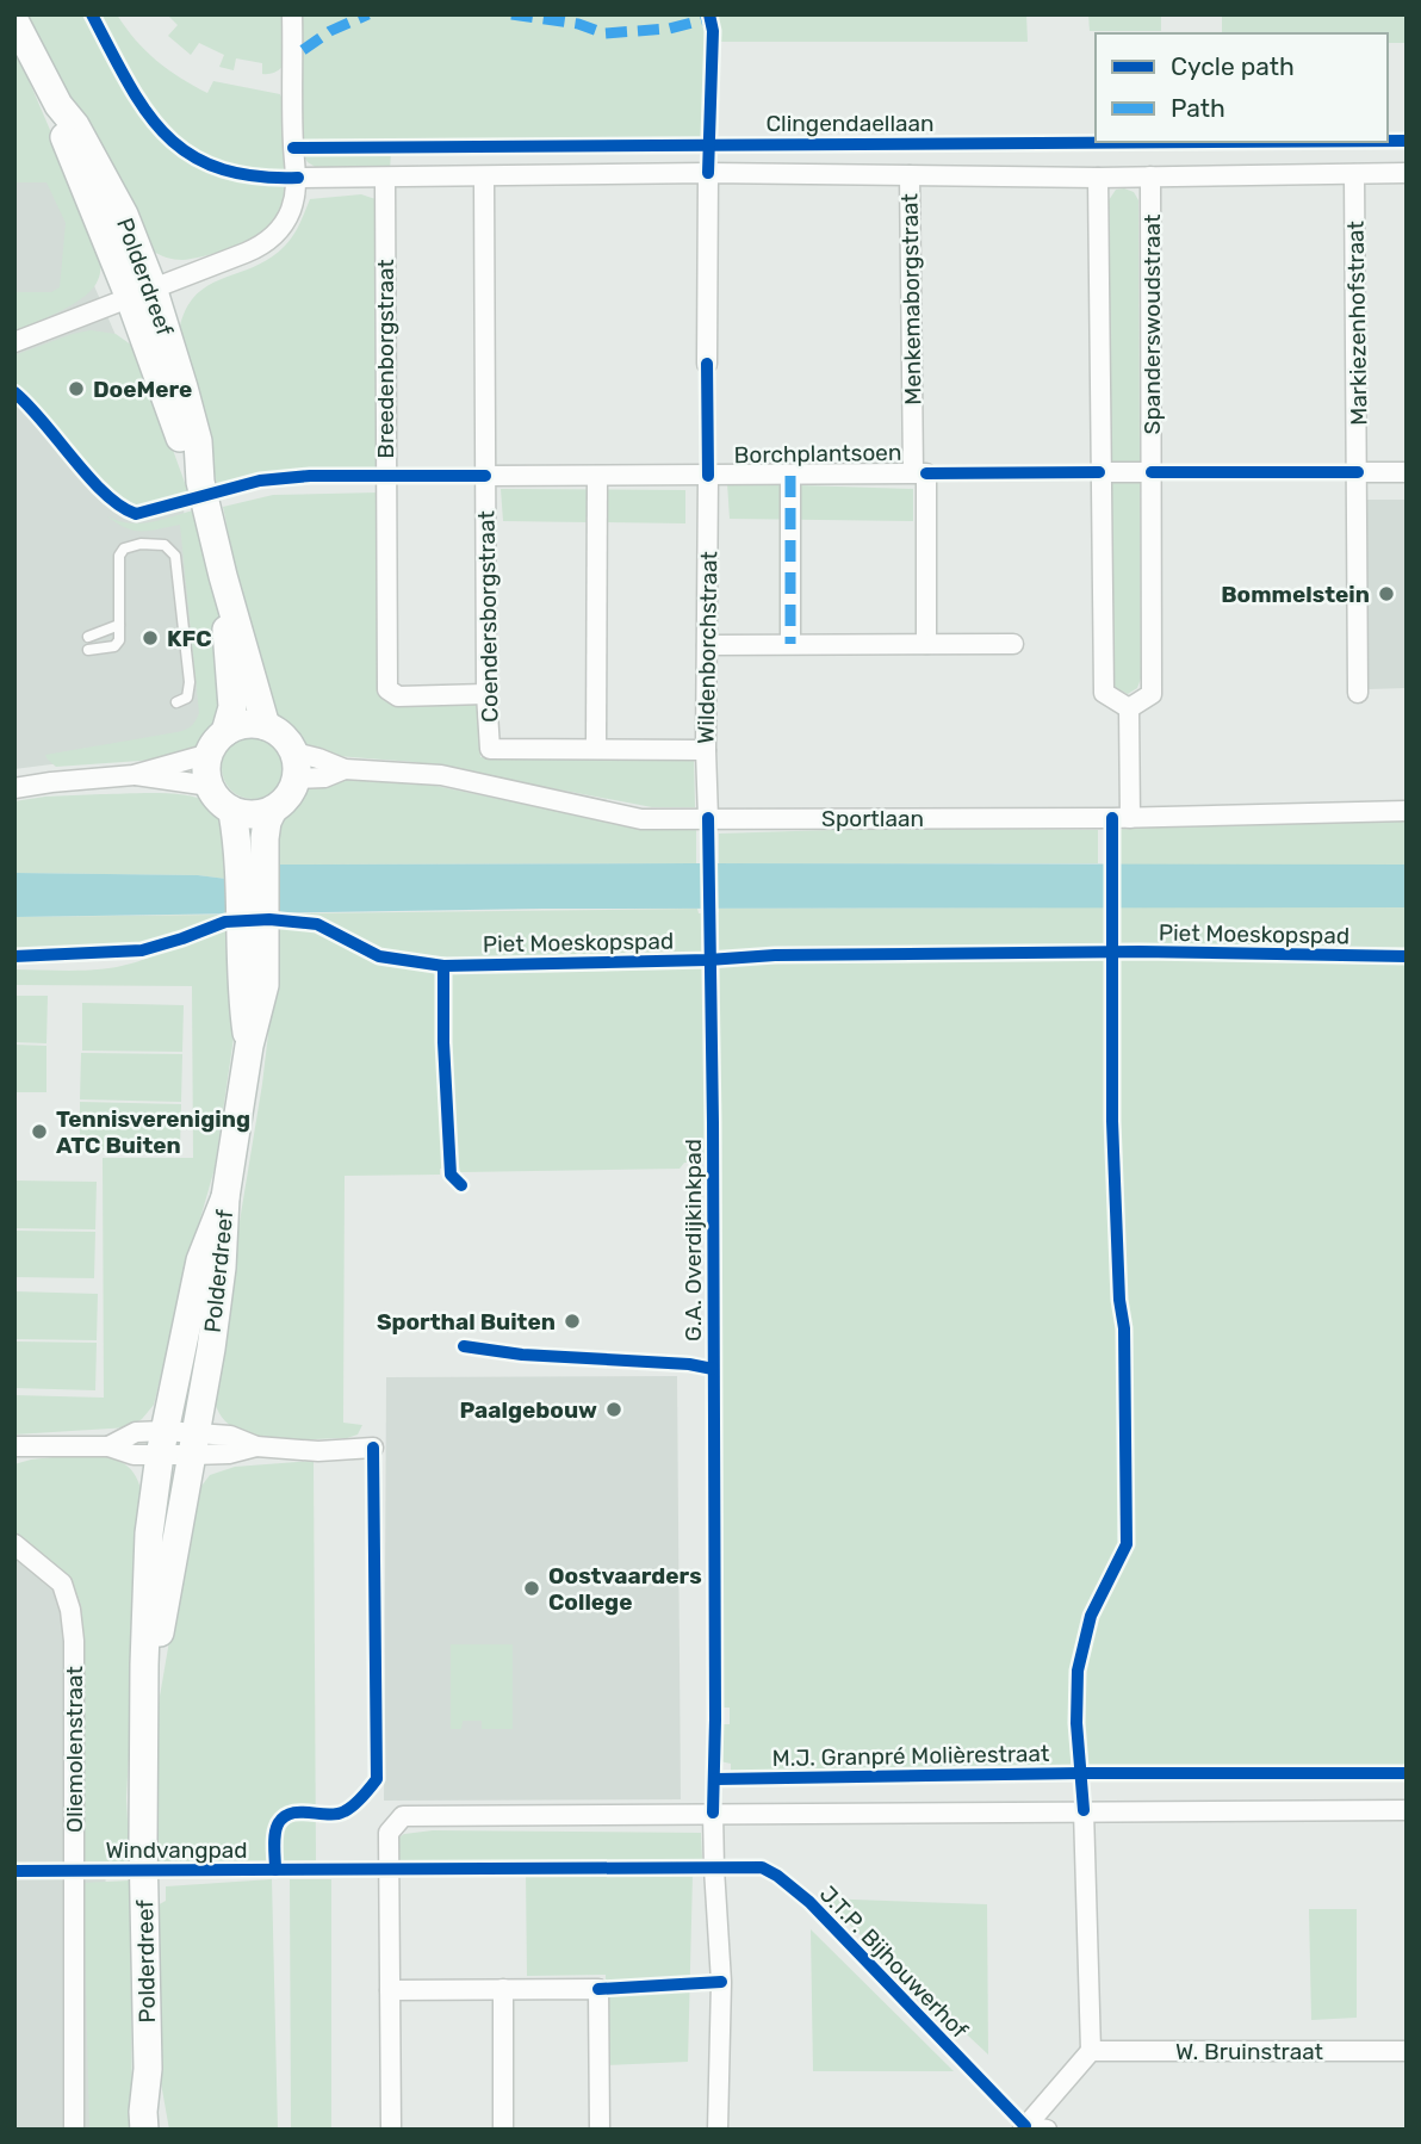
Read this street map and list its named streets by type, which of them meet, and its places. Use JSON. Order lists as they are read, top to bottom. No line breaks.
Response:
{"streets":{"main road":["Polderdreef"],"street":["Menkemaborgstraat","Markiezenhofstraat","Spanderswoudstraat","Breedenborgstraat","Borchplantsoen","Coendersborgstraat","Wildenborchstraat","Sportlaan","Oliemolenstraat","W. Bruinstraat"],"cycle path":["Clingendaellaan","Piet Moeskopspad","G.A. Overdijkinkpad","M.J. Granpré Molièrestraat","Windvangpad"]},"crossings":[["Polderdreef","Sportlaan"],["Menkemaborgstraat","Borchplantsoen"],["Breedenborgstraat","Coendersborgstraat"],["Borchplantsoen","Coendersborgstraat"],["Borchplantsoen","Wildenborchstraat"],["Coendersborgstraat","Wildenborchstraat"],["Wildenborchstraat","Sportlaan"]],"places":["DoeMere","Bommelstein","KFC","Tennisvereniging ATC Buiten","Sporthal Buiten","Paalgebouw","Oostvaarders College"],"legend":["Cycle path","Path"]}
